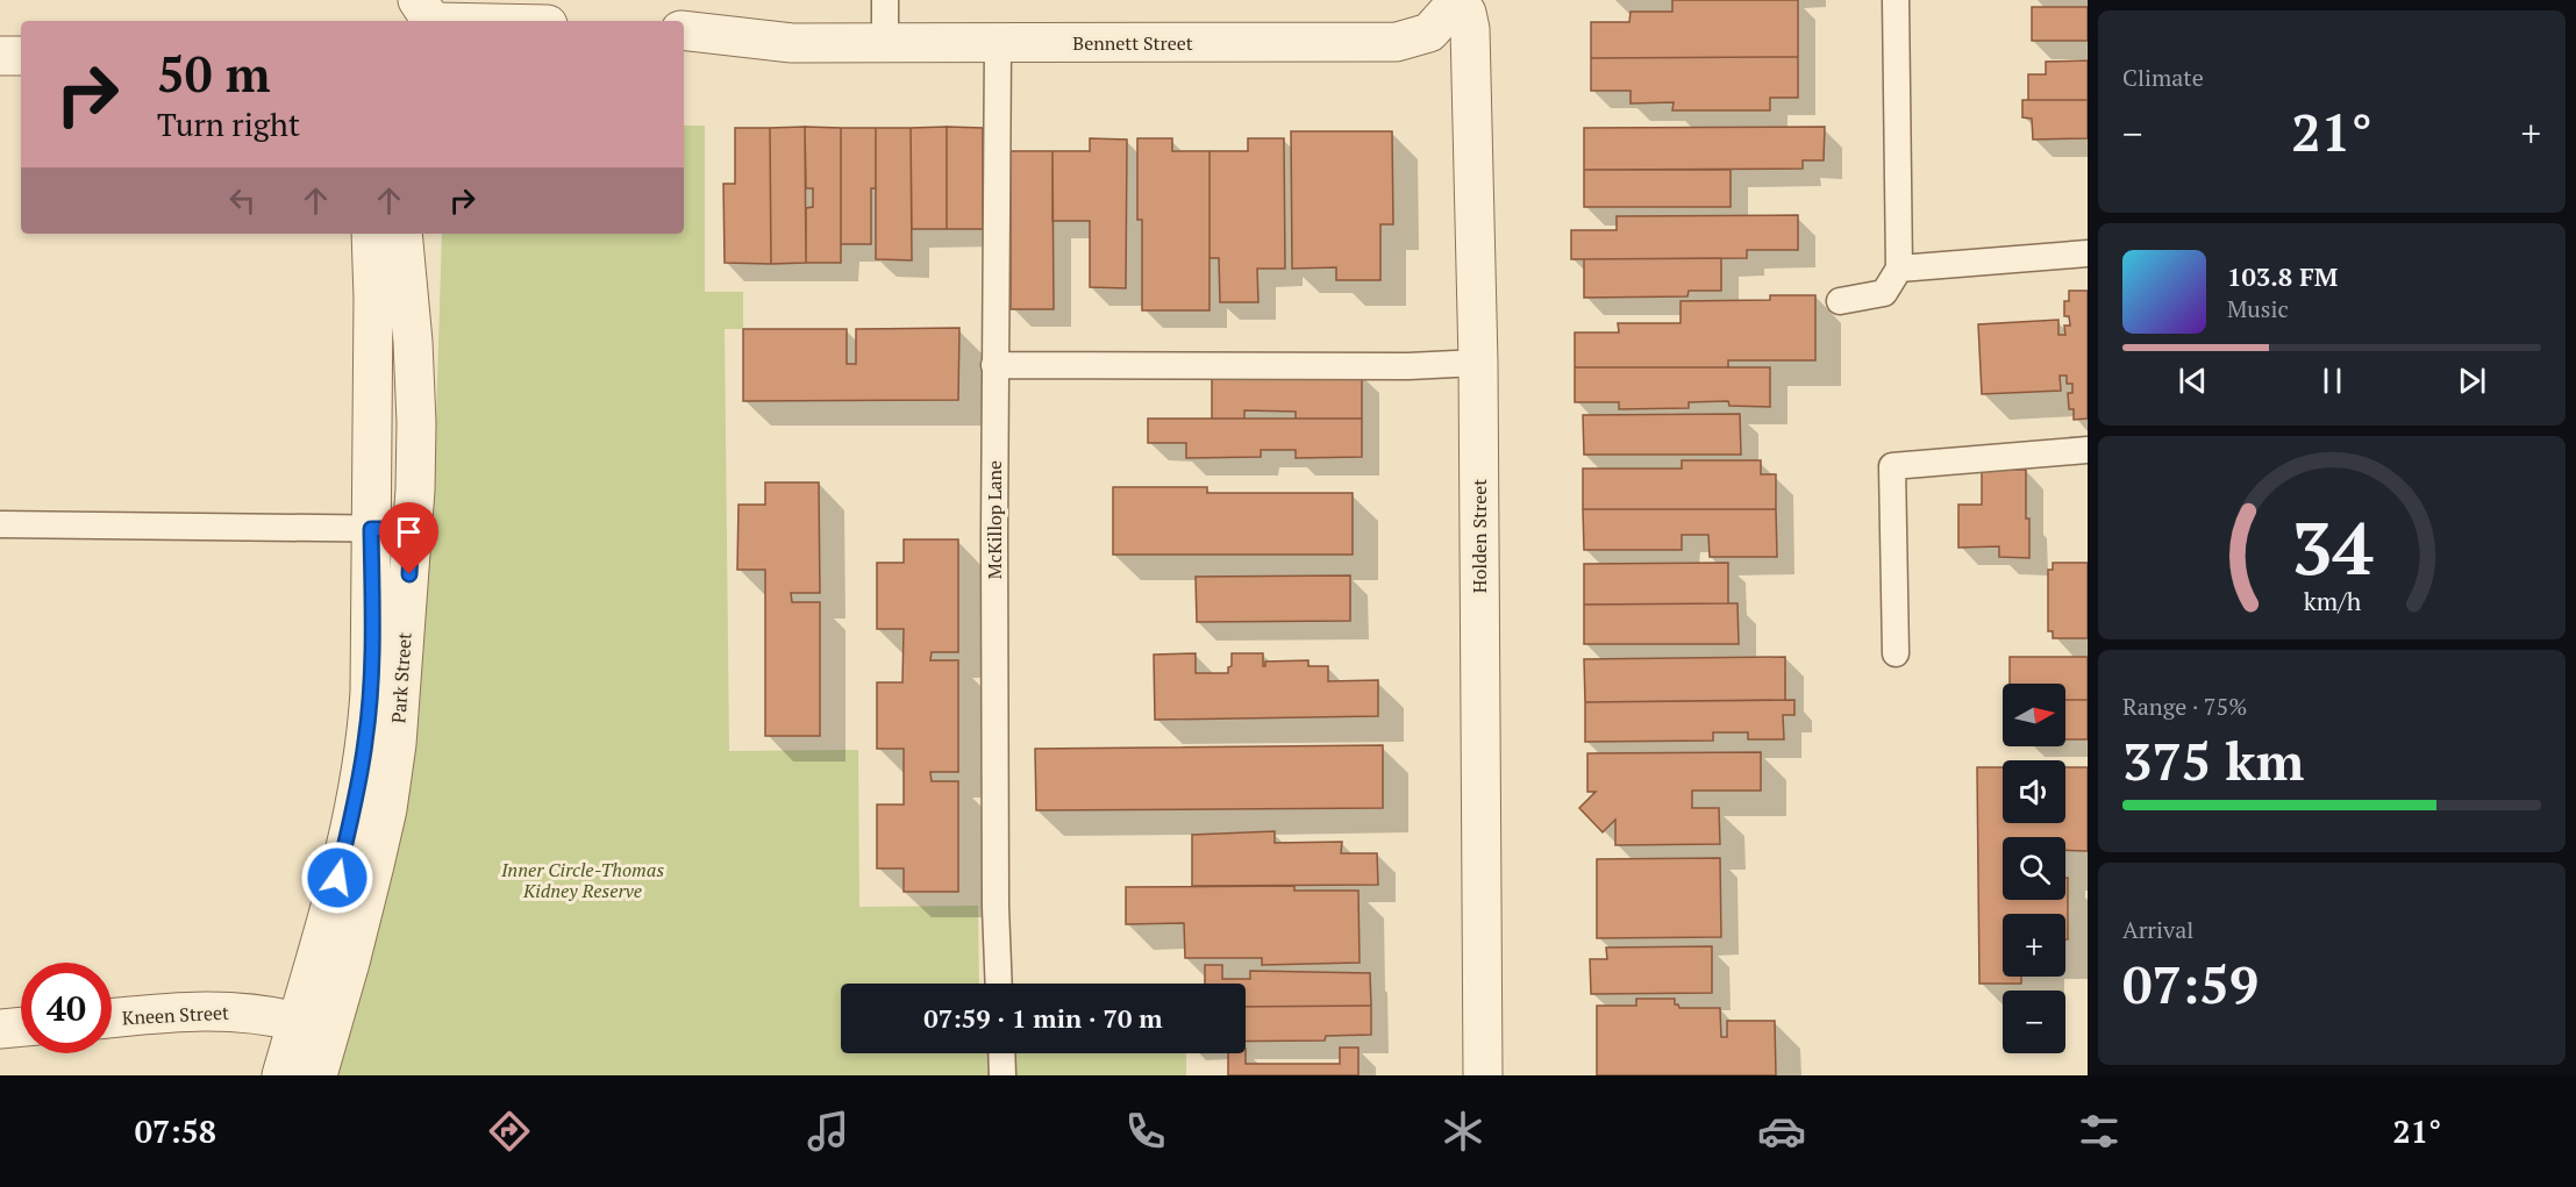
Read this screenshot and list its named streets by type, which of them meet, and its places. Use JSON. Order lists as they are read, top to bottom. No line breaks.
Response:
{"streets":{"street":["Bennett Street","Holden Street","Park Street","Kneen Street"],"lane":["McKillop Lane"]},"crossings":[["Bennett Street","McKillop Lane"],["Bennett Street","Holden Street"],["Park Street","Kneen Street"]],"parks":["Inner Circle-Thomas Kidney Reserve"],"north":"right","page":{"tile":["Climate",["Range · 75%","375 km"],["Arrival","07:59"]],"turn":["50 m","Turn right"],"heat":["−","21°","+"],"song":["103.8 FM","Music"],"map_buttons":["+","−"],"limit":"40","trip":"07:59 · 1 min · 70 m","tabs":["07:58","21°"],"gauge":["34","km/h"]}}
